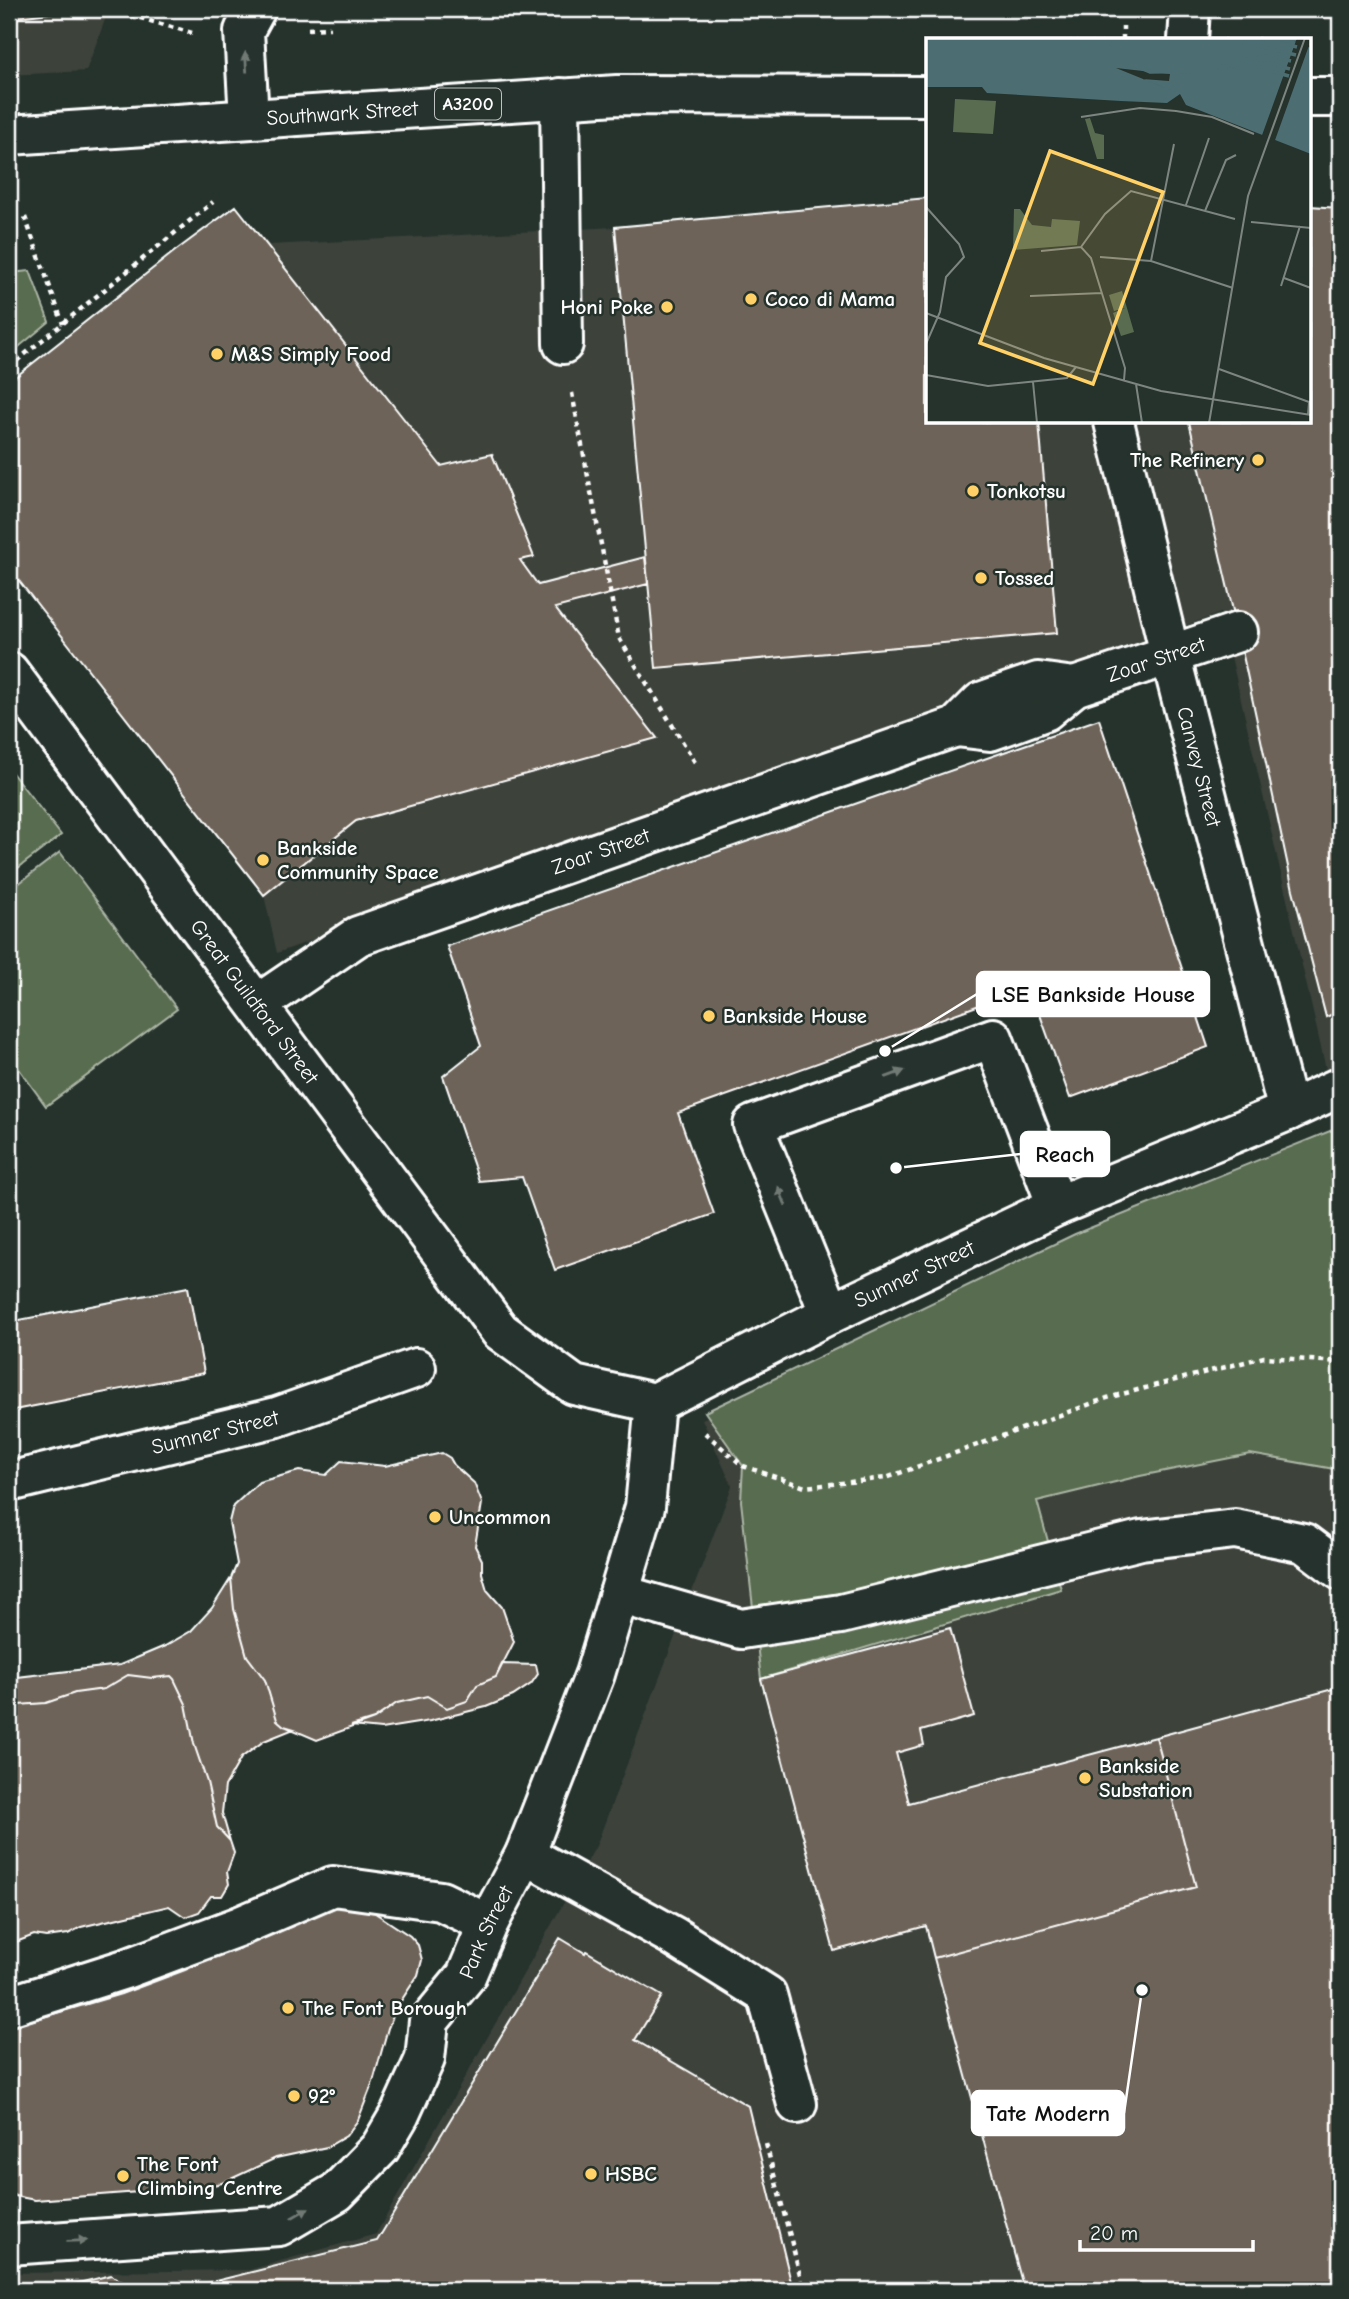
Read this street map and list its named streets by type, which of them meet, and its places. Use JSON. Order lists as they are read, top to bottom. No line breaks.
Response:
{"streets":{"street":["A3200","Southwark Street","Zoar Street","Canvey Street","Great Guildford Street","Sumner Street","Park Street"]},"crossings":[["Zoar Street","Canvey Street"],["Zoar Street","Great Guildford Street"],["Canvey Street","Sumner Street"],["Great Guildford Street","Sumner Street"],["Great Guildford Street","Park Street"],["Sumner Street","Park Street"]],"one_way":["Park Street"],"places":["Coco di Mama","Honi Poke","M&S Simply Food","The Refinery","Tonkotsu","Tossed","Bankside Community Space","Bankside House","LSE Bankside House","Reach","Uncommon","Bankside Substation","Tate Modern","The Font Borough","92°","HSBC","The Font Climbing Centre"],"scale_bar":"20 m"}
